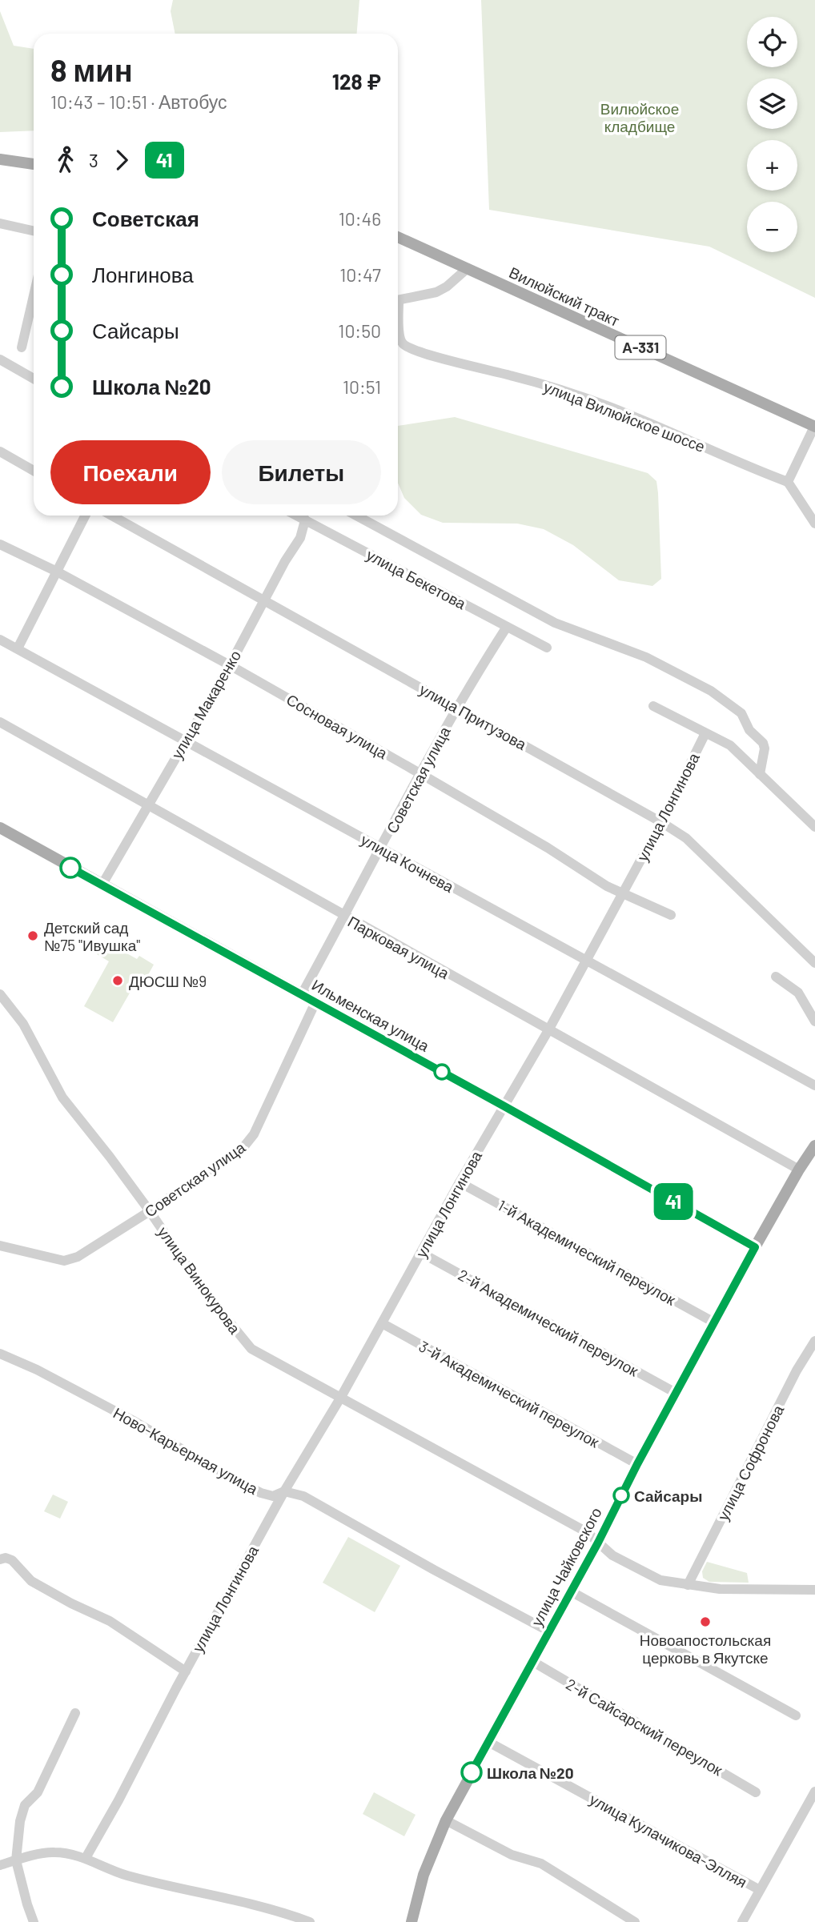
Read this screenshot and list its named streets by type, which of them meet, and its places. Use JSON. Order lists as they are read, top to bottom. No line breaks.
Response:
{"streets":{"main road":["Вилюйский тракт","А-331","Ильменская улица","улица Чайковского"],"street":["улица Вилюйское шоссе","улица Бекетова","улица Макаренко","улица Притузова","Сосновая улица","Советская улица","улица Лонгинова","улица Кочнева","Парковая улица","1-й Академический переулок","улица Винокурова","2-й Академический переулок","3-й Академический переулок","Ново-Карьерная улица","улица Софронова","2-й Сайсарский переулок","улица Кулачикова-Элляя"]},"crossings":[["улица Бекетова","улица Макаренко"],["улица Бекетова","Советская улица"],["улица Макаренко","улица Притузова"],["улица Макаренко","Сосновая улица"],["улица Макаренко","улица Кочнева"],["улица Макаренко","Парковая улица"],["улица Макаренко","Ильменская улица"],["улица Притузова","Советская улица"],["улица Притузова","улица Лонгинова"],["Сосновая улица","Советская улица"],["Сосновая улица","улица Лонгинова"],["Советская улица","улица Кочнева"],["Советская улица","Парковая улица"],["Советская улица","Ильменская улица"],["Советская улица","улица Винокурова"],["улица Лонгинова","улица Кочнева"],["улица Лонгинова","Парковая улица"],["улица Лонгинова","Ильменская улица"],["улица Лонгинова","1-й Академический переулок"],["улица Лонгинова","улица Винокурова"],["улица Лонгинова","2-й Академический переулок"],["улица Лонгинова","3-й Академический переулок"],["улица Лонгинова","Ново-Карьерная улица"],["Парковая улица","улица Чайковского"],["Ильменская улица","улица Чайковского"],["1-й Академический переулок","улица Чайковского"],["улица Винокурова","улица Софронова"],["улица Винокурова","улица Чайковского"],["2-й Академический переулок","улица Чайковского"],["3-й Академический переулок","улица Чайковского"],["Ново-Карьерная улица","улица Чайковского"],["улица Чайковского","2-й Сайсарский переулок"],["улица Чайковского","улица Кулачикова-Элляя"]],"parks":["Вилюйское кладбище"],"places":["Детский сад №75 \"Ивушка\"","ДЮСШ №9","Сайсары","Новоапостольская церковь в Якутске","Школа №20"],"lines":["bus line 41"],"page":{"on_map":"41","map_buttons":["+","−"],"heading":["8 мин","10:43 – 10:51 · Автобус","128 ₽"],"legs":["3","41"],"list":[{"name":"Советская","value":"10:46"},{"name":"Лонгинова","value":"10:47"},{"name":"Сайсары","value":"10:50"},{"name":"Школа №20","value":"10:51"}],"buttons":["Поехали","Билеты"]}}
